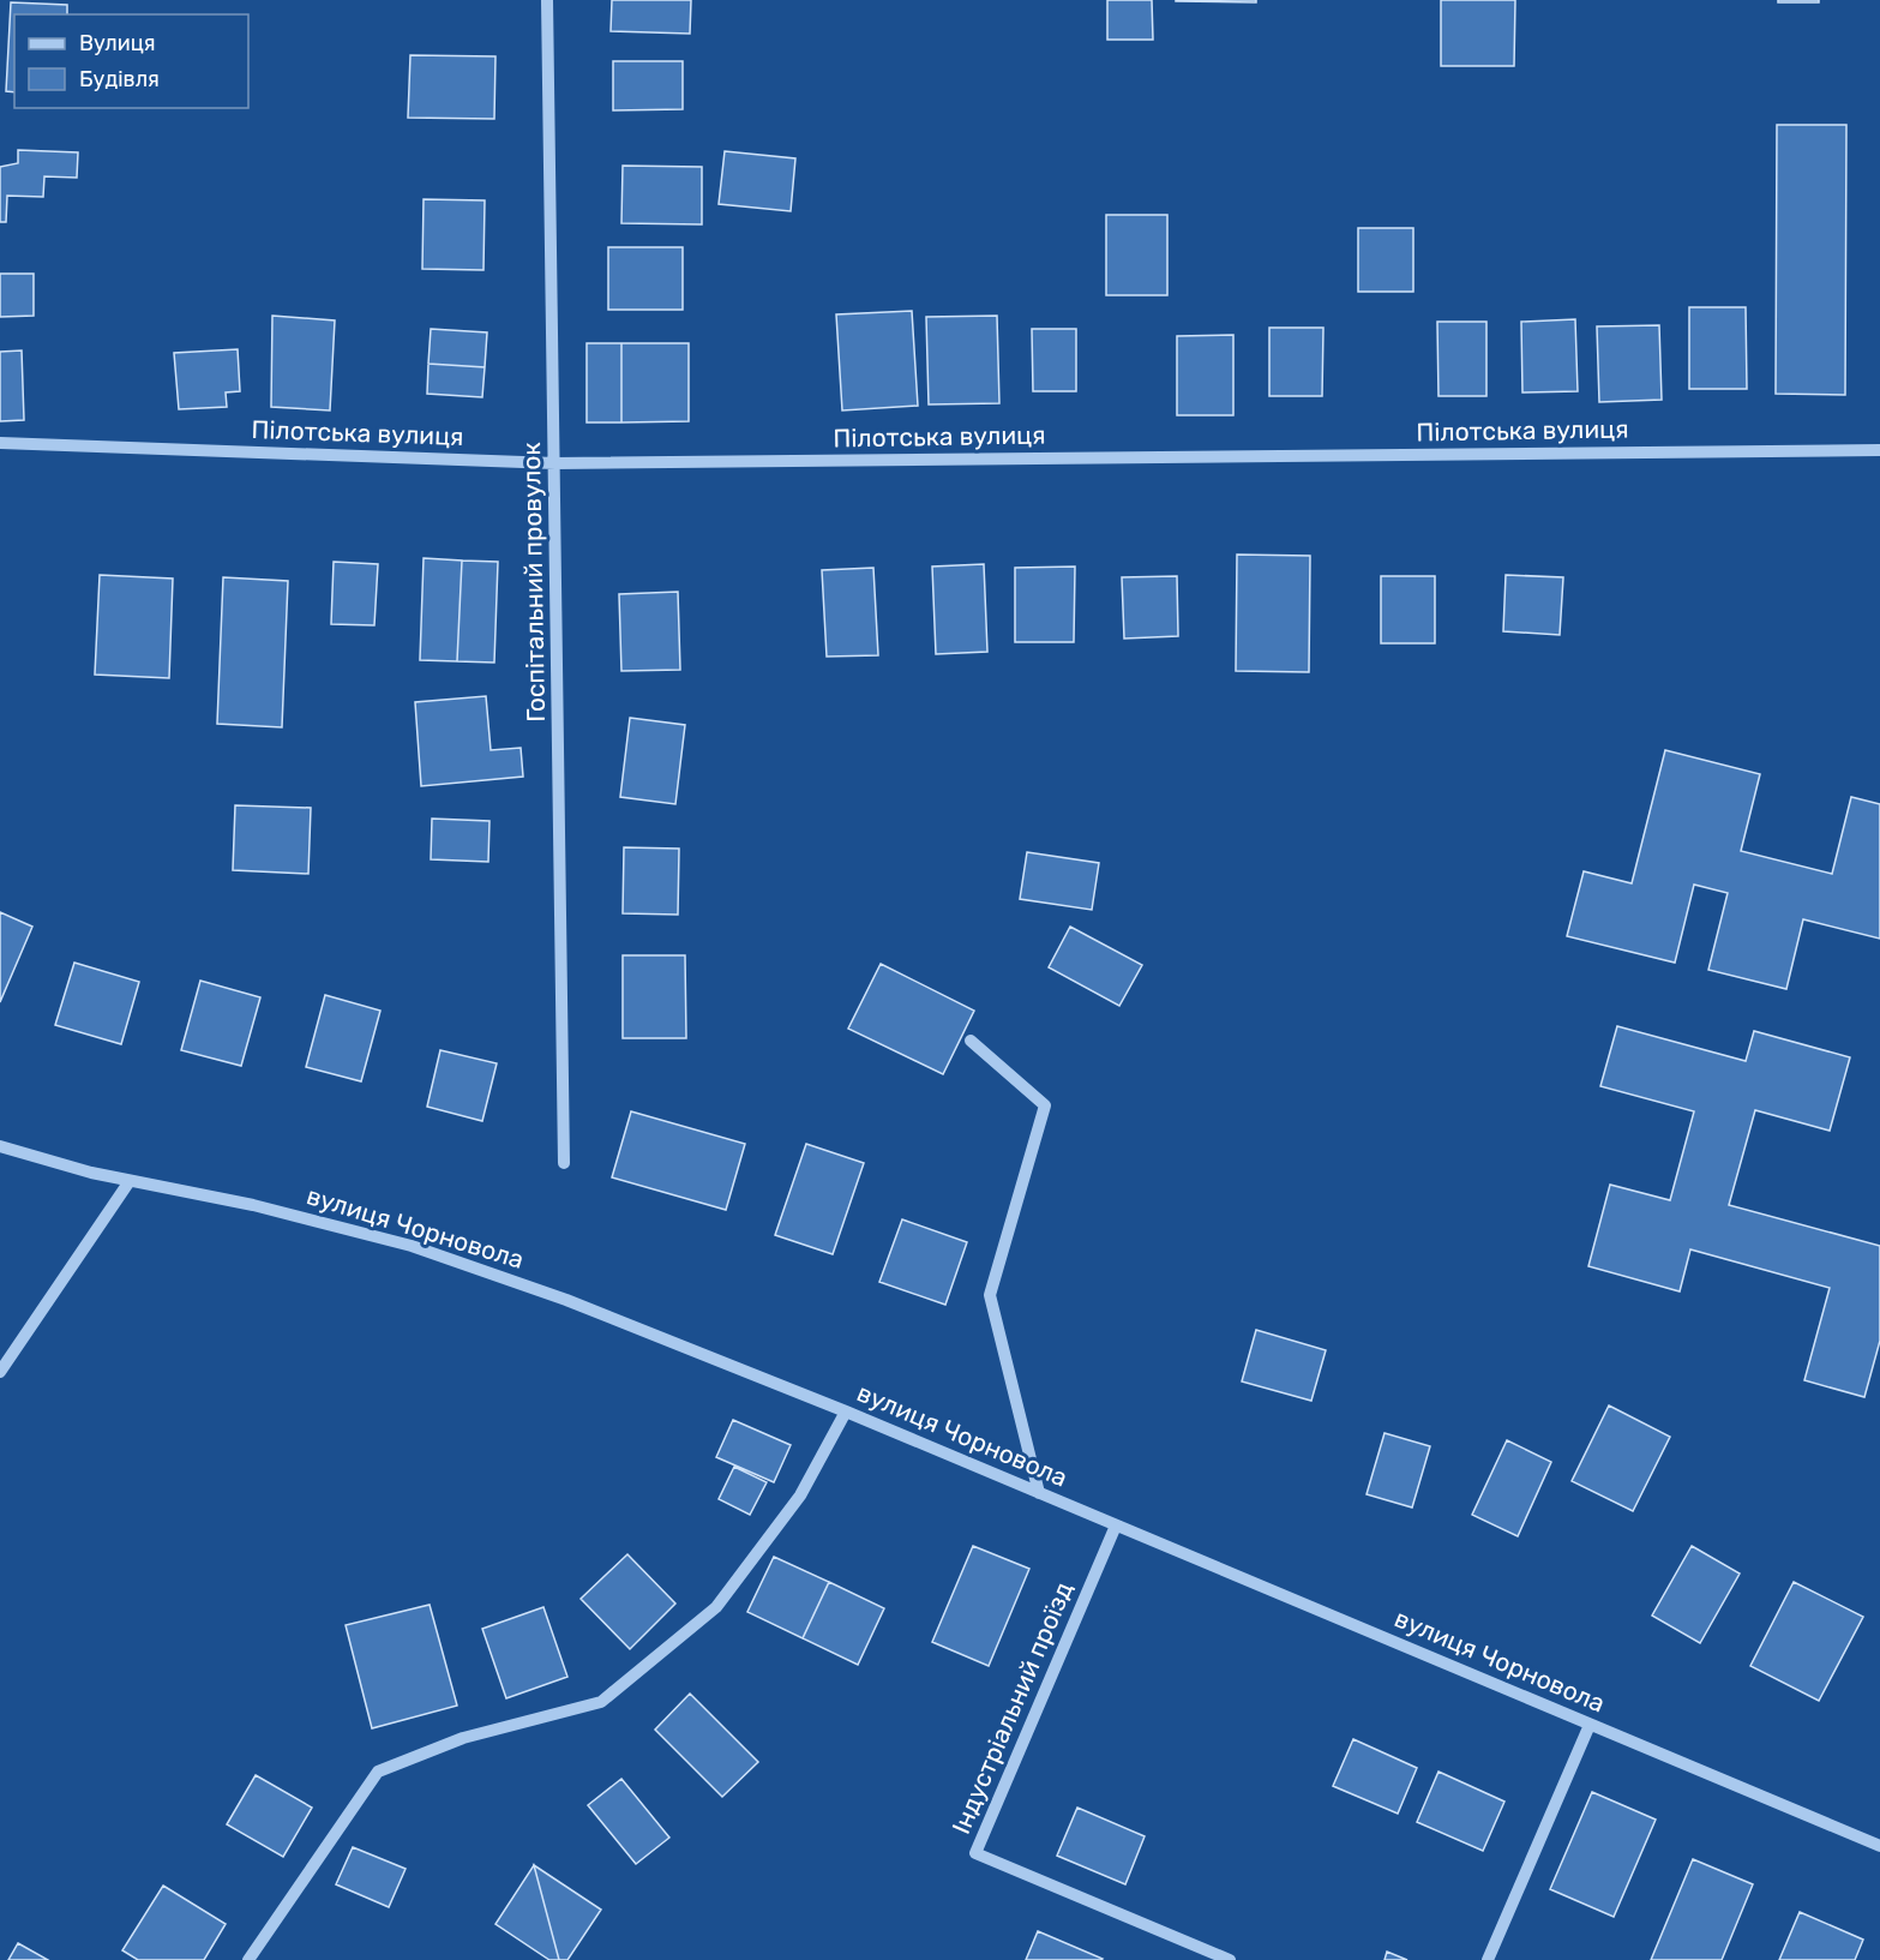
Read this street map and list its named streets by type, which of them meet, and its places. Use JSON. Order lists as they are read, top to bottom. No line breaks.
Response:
{"streets":{"street":["Пілотська вулиця","Госпітальний провулок","вулиця Чорновола","Індустріальний проїзд"]},"crossings":[["Пілотська вулиця","Госпітальний провулок"],["вулиця Чорновола","Індустріальний проїзд"]],"legend":["Вулиця","Будівля"]}
